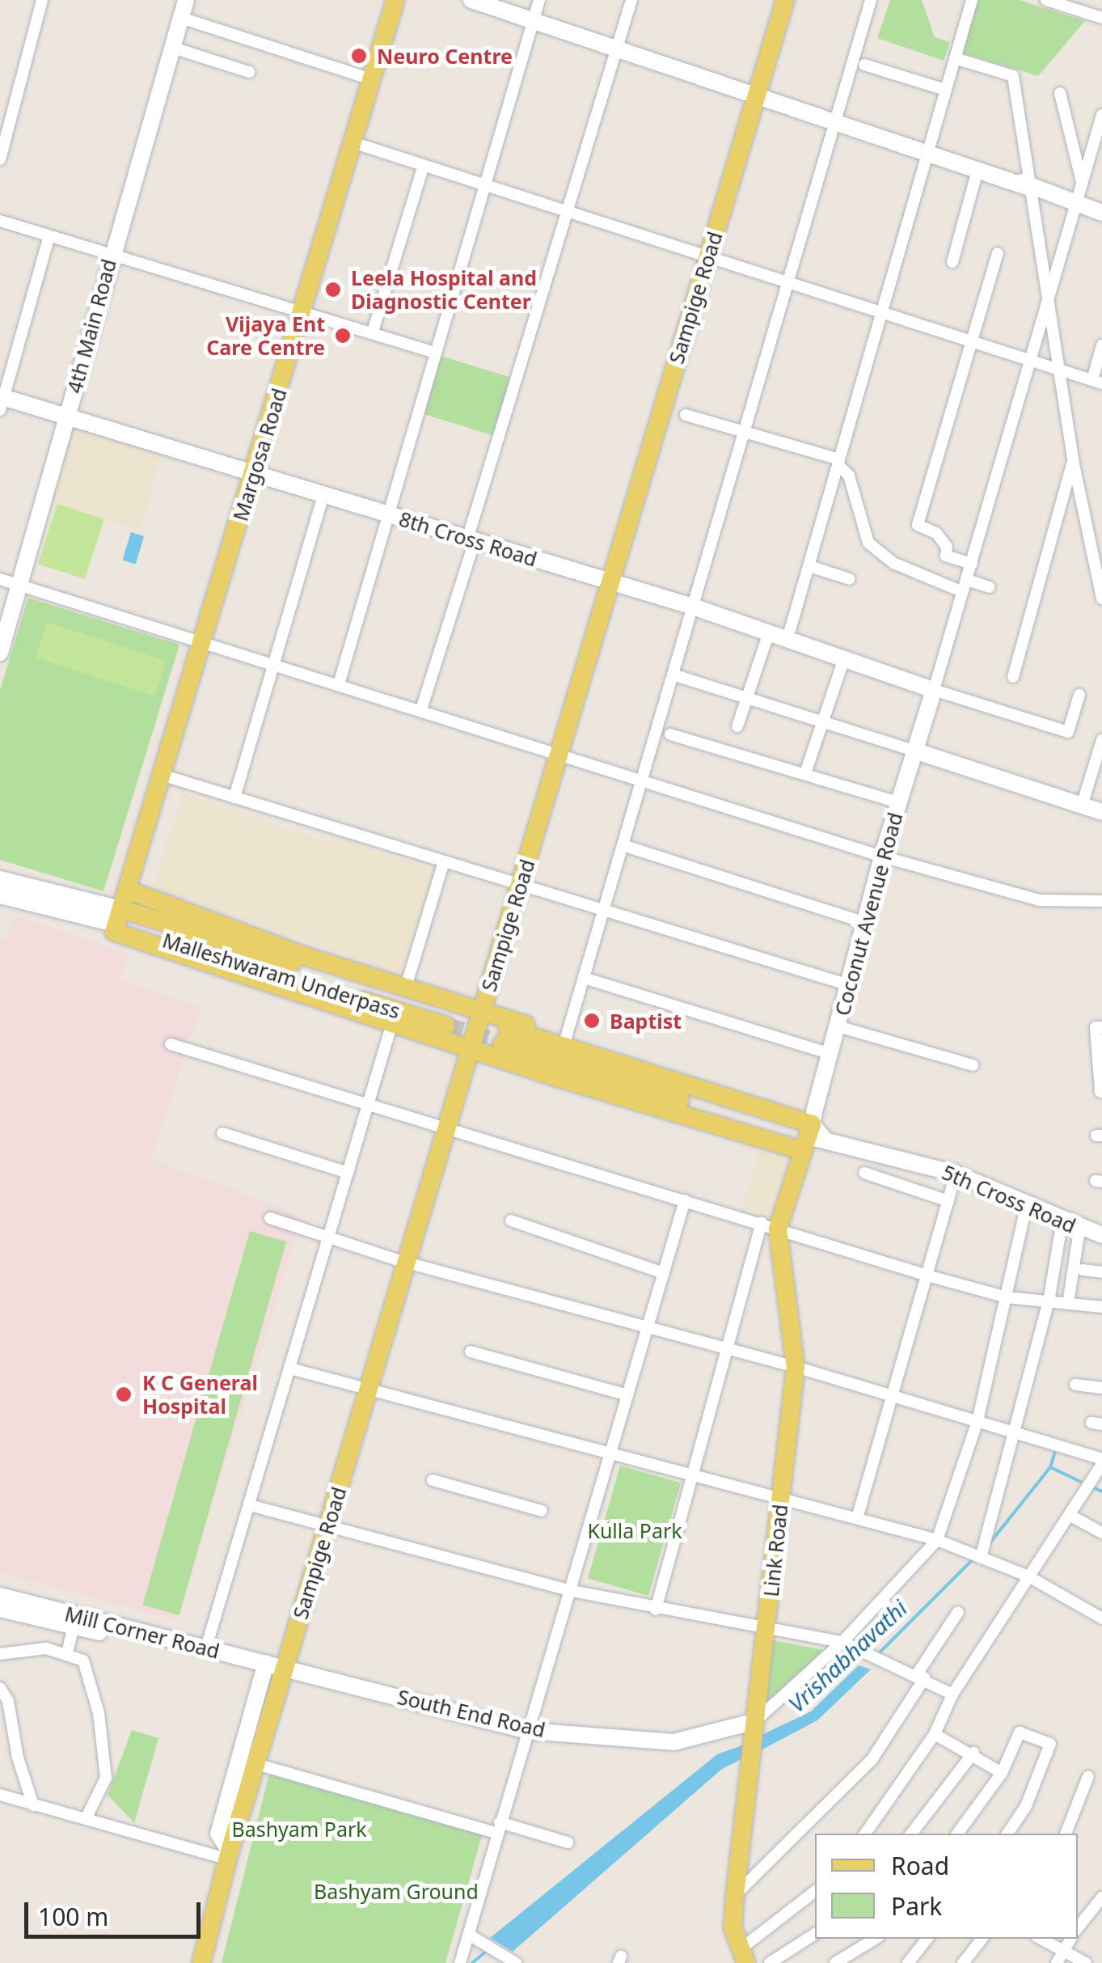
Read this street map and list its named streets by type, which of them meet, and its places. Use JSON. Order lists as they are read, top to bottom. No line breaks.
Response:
{"streets":{"main road":["Sampige Road","Margosa Road","Malleshwaram Underpass","5th Cross Road","Link Road"],"street":["4th Main Road","8th Cross Road","Coconut Avenue Road","Mill Corner Road","South End Road"]},"crossings":[["Sampige Road","8th Cross Road"],["Sampige Road","Mill Corner Road"],["Sampige Road","South End Road"],["4th Main Road","8th Cross Road"],["Margosa Road","8th Cross Road"],["Margosa Road","Malleshwaram Underpass"],["8th Cross Road","Coconut Avenue Road"],["Coconut Avenue Road","5th Cross Road"],["Coconut Avenue Road","Link Road"],["5th Cross Road","Link Road"],["Link Road","South End Road"],["Mill Corner Road","South End Road"]],"water":["Vrishabhavathi"],"parks":["Kulla Park","Bashyam Park","Bashyam Ground"],"places":["Neuro Centre","Leela Hospital and Diagnostic Center","Vijaya Ent Care Centre","Baptist","K C General Hospital"],"legend":["Road","Park"],"scale_bar":"100 m"}
